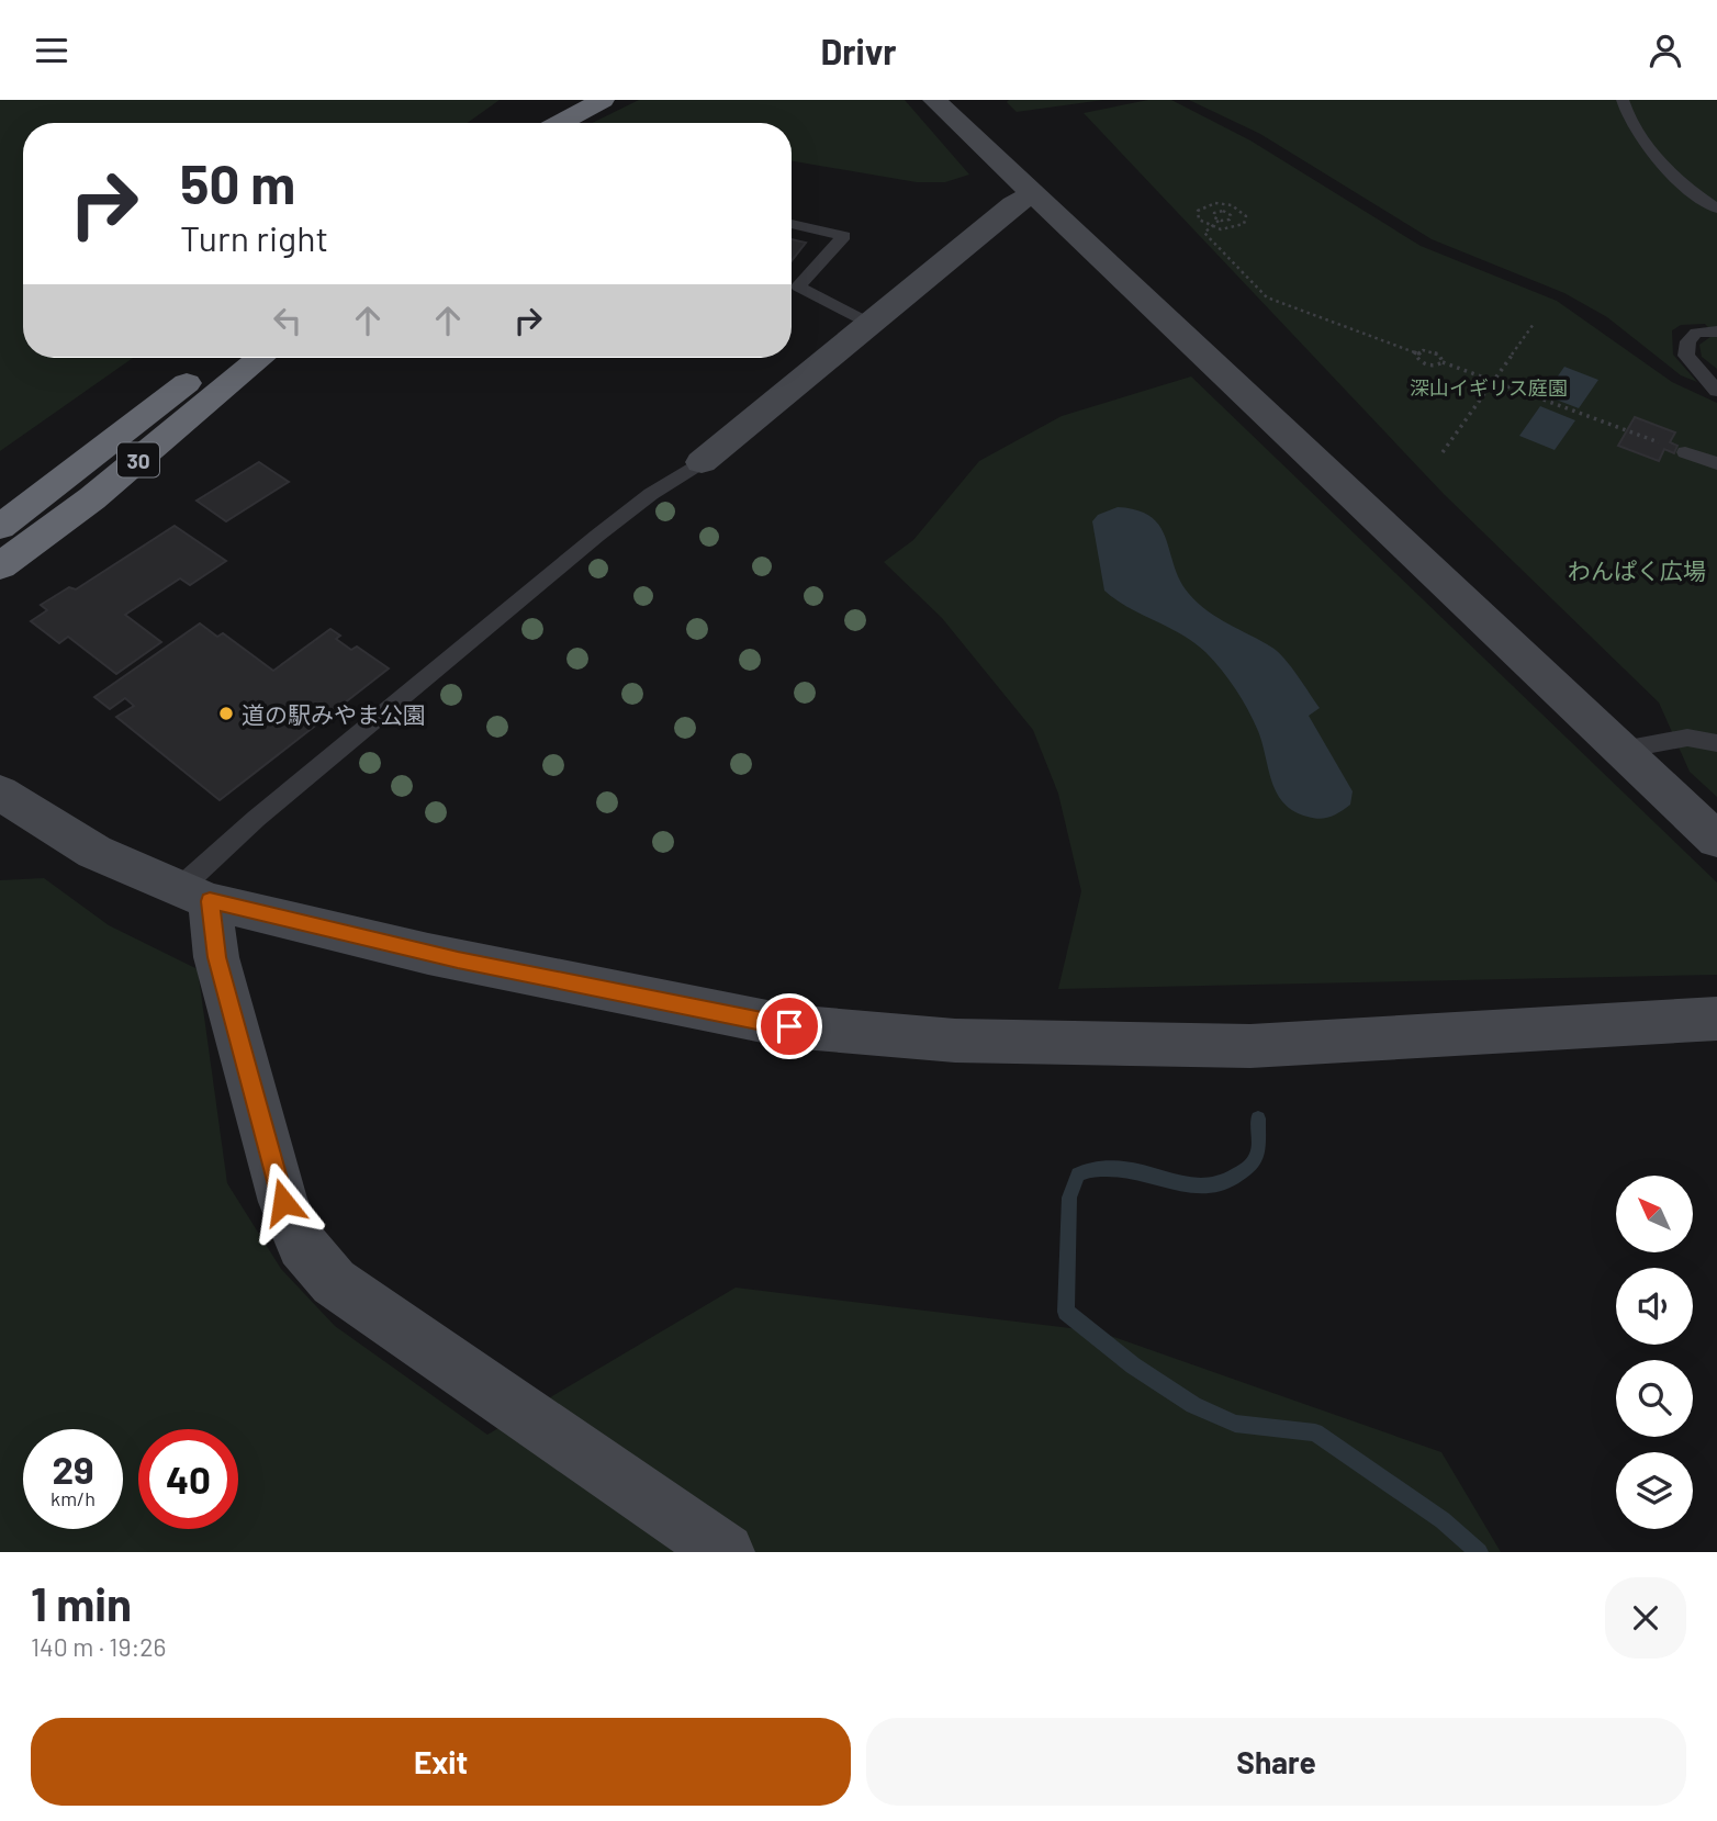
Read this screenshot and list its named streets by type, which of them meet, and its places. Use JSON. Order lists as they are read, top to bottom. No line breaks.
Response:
{"streets":{"highway":["30"]},"parks":["深山イギリス庭園","わんぱく広場"],"places":["道の駅みやま公園"],"north":"top left","page":{"header":"Drivr","turn":["50 m","Turn right"],"speed":"29 km/h","limit":"40","heading":["1 min","140 m · 19:26"],"buttons":["Exit","Share"]}}
